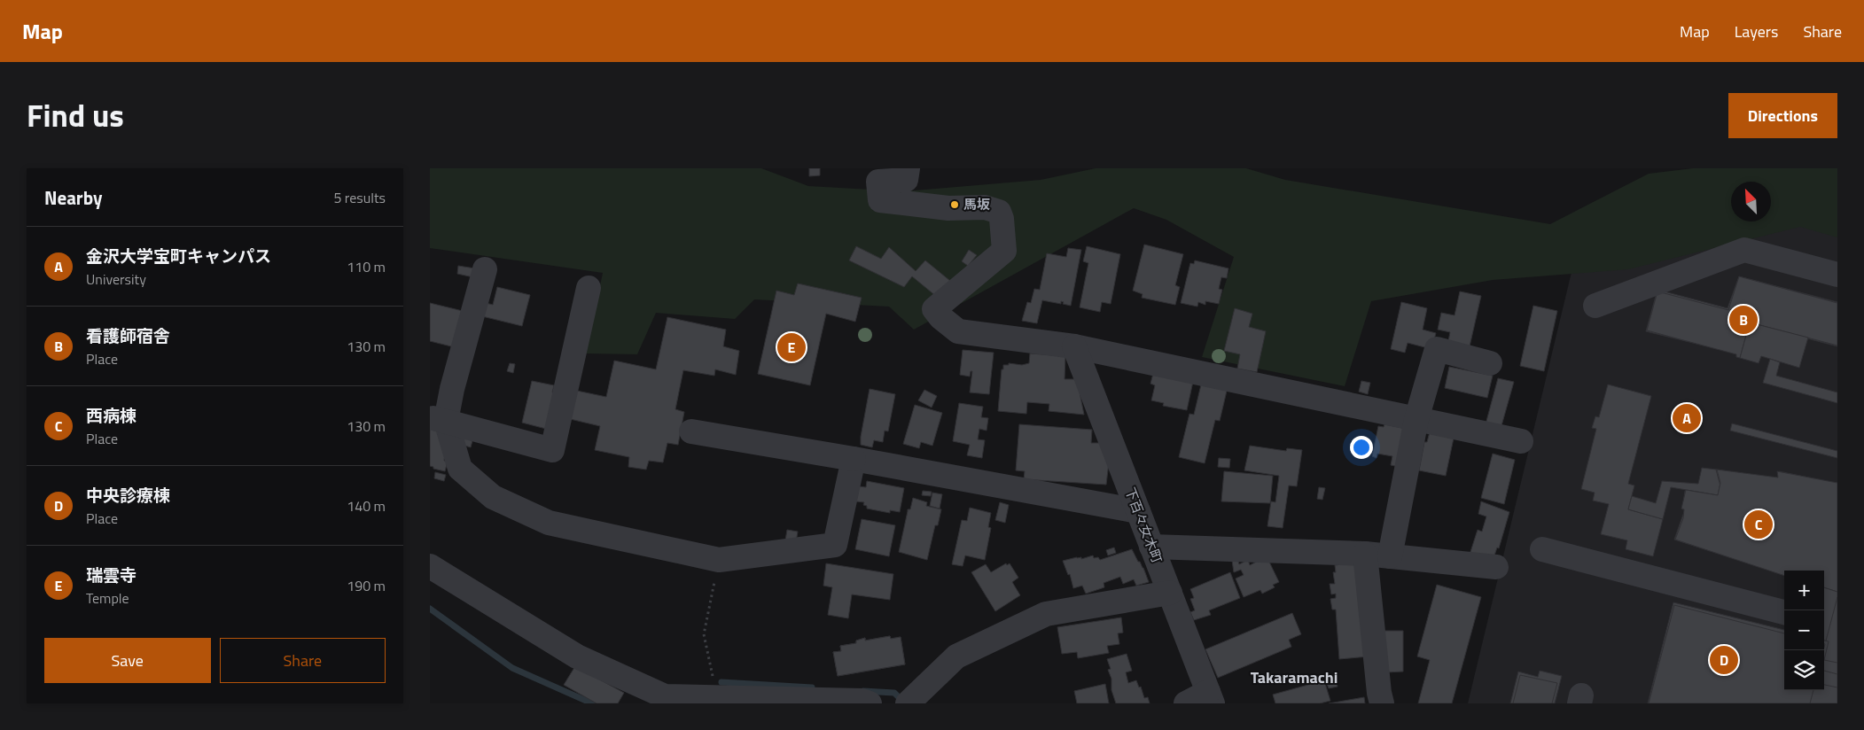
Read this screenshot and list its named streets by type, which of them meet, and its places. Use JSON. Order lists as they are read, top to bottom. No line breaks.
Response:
{"streets":{"street":["下百々女木町"]},"districts":["Takaramachi"],"places":["馬坂"],"north":"top left","page":{"header":"Map","nav":["Map","Layers","Share"],"title":"Find us","buttons":["Directions",["Save","Share"]],"heading":["Nearby","5 results"],"list":[{"mark":"A","name":"金沢大学宝町キャンパス","note":"University","value":"110 m"},{"mark":"B","name":"看護師宿舎","note":"Place","value":"130 m"},{"mark":"C","name":"西病棟","note":"Place","value":"130 m"},{"mark":"D","name":"中央診療棟","note":"Place","value":"140 m"},{"mark":"E","name":"瑞雲寺","note":"Temple","value":"190 m"}],"pins":["B","E","A","C","D"],"map_buttons":["+","−"]}}
